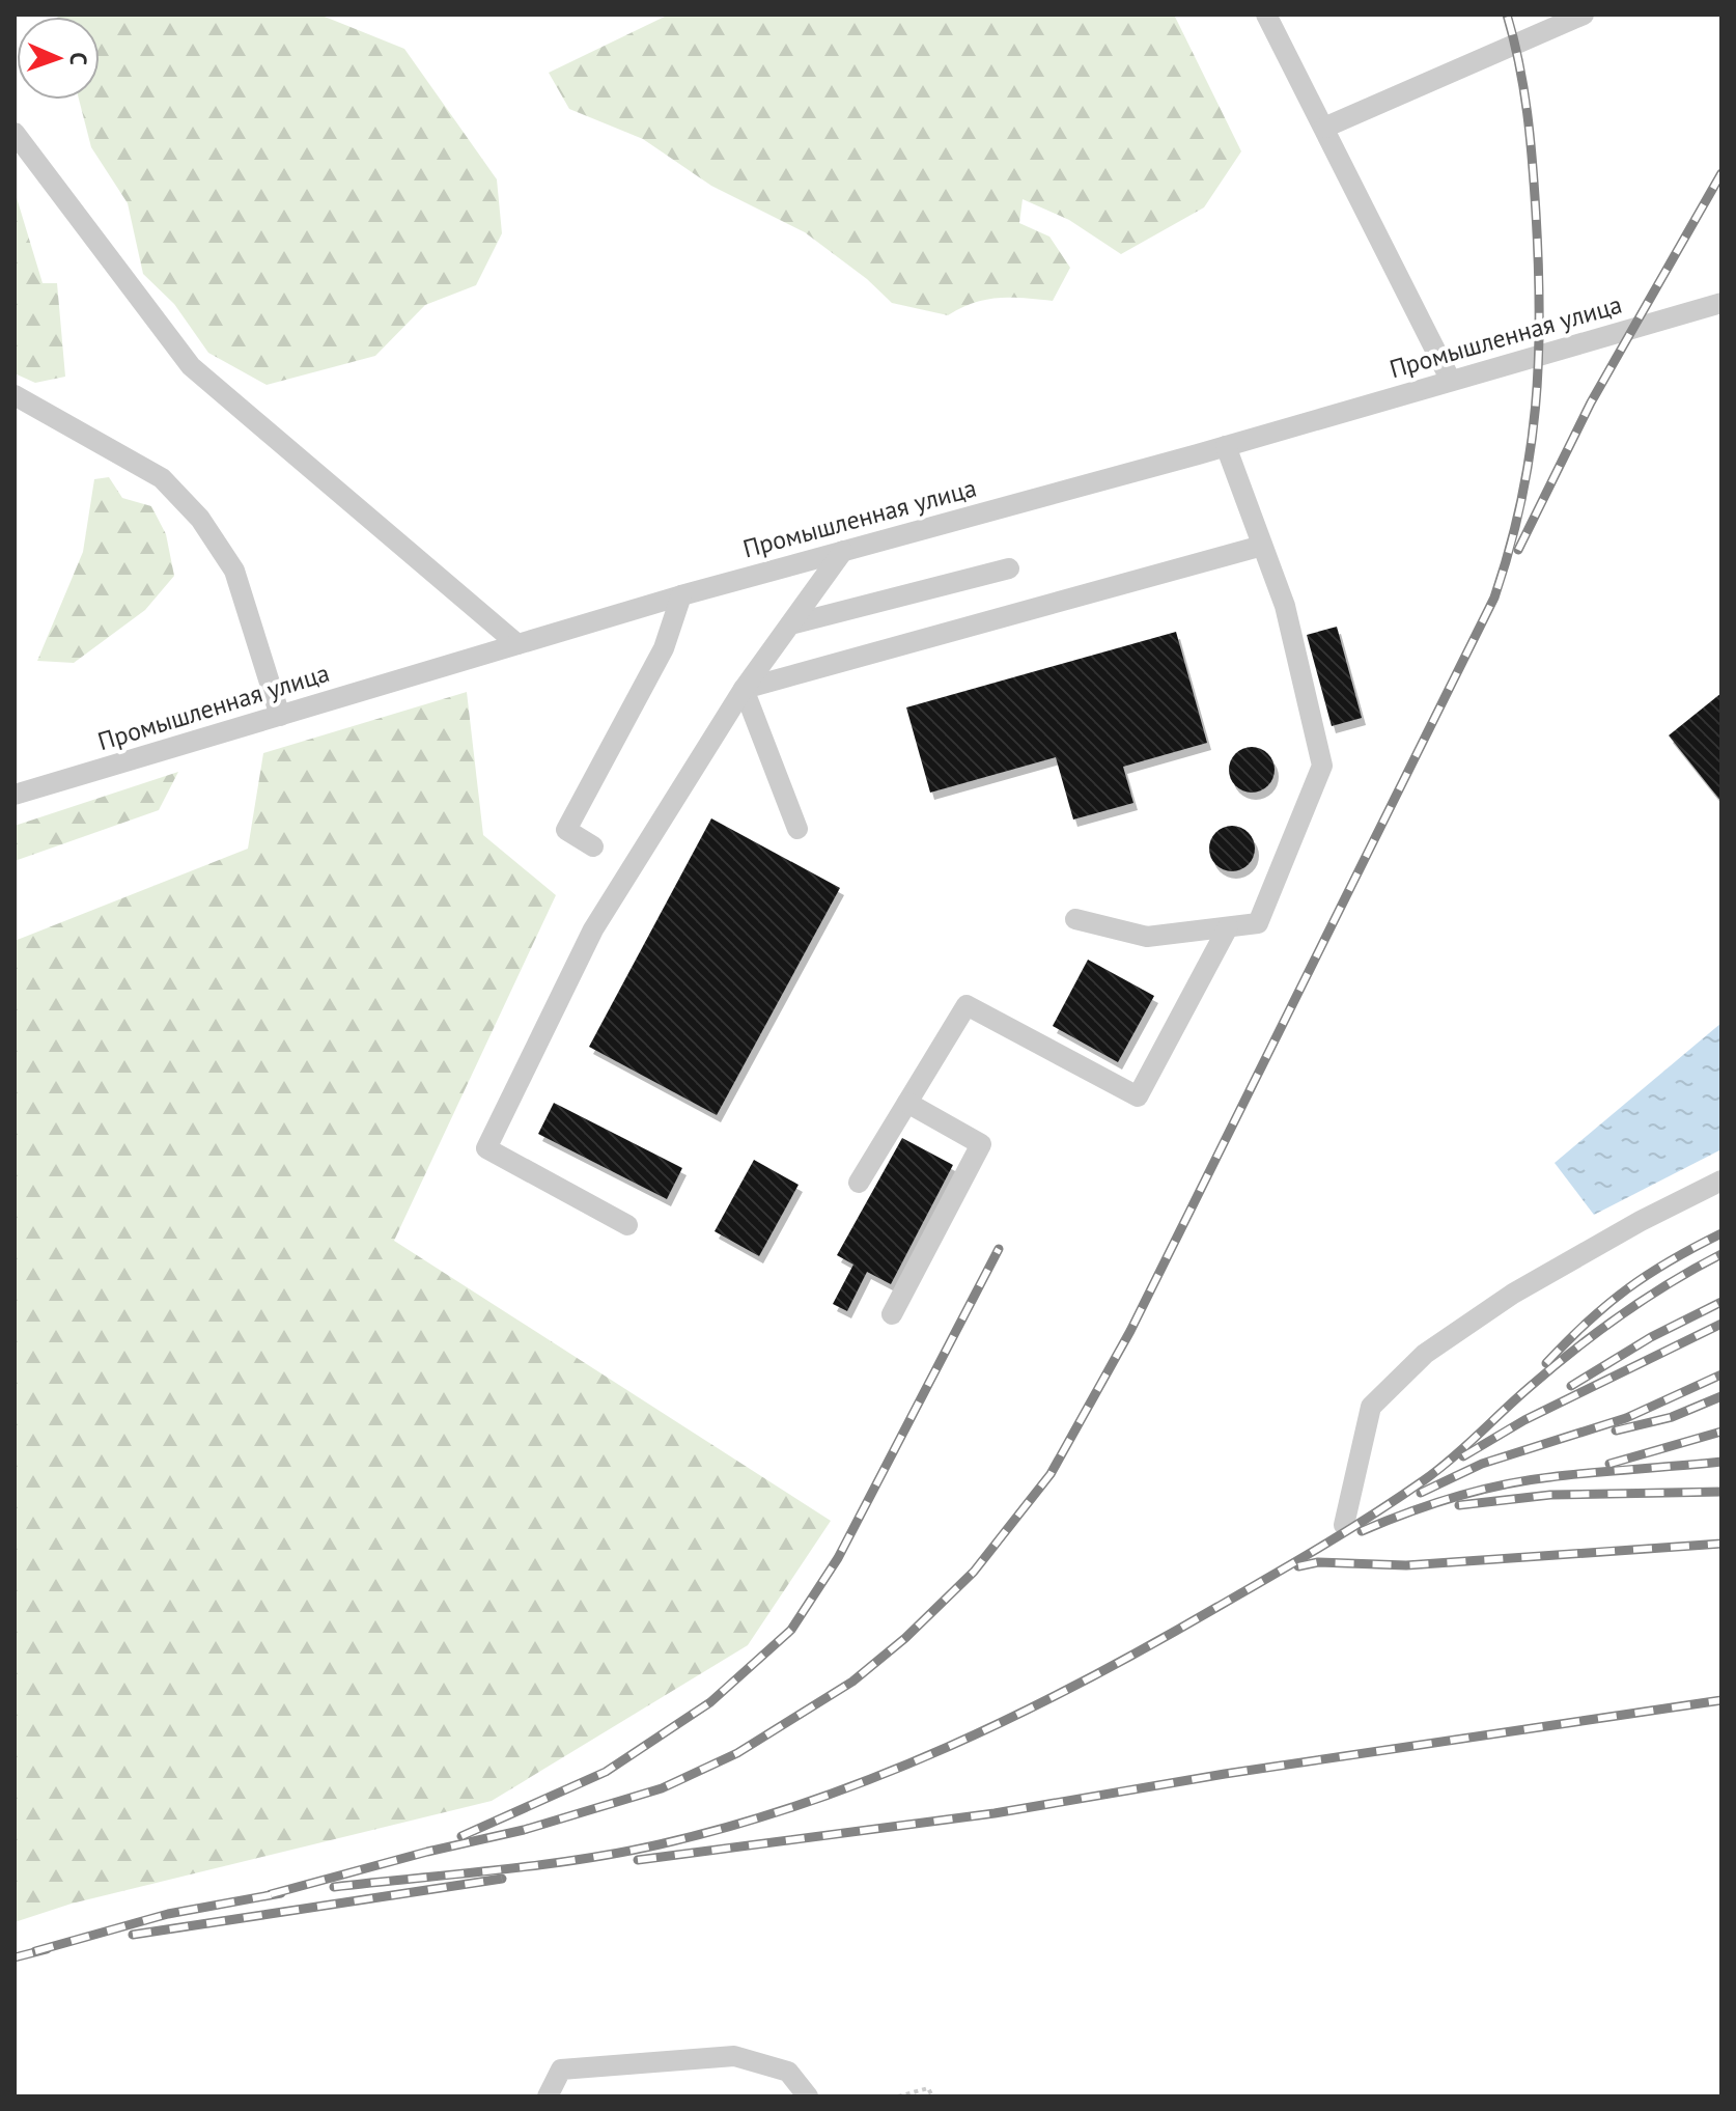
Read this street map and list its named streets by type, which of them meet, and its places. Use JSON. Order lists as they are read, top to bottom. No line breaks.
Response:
{"streets":{"street":["Промышленная улица"]},"north":"right"}
